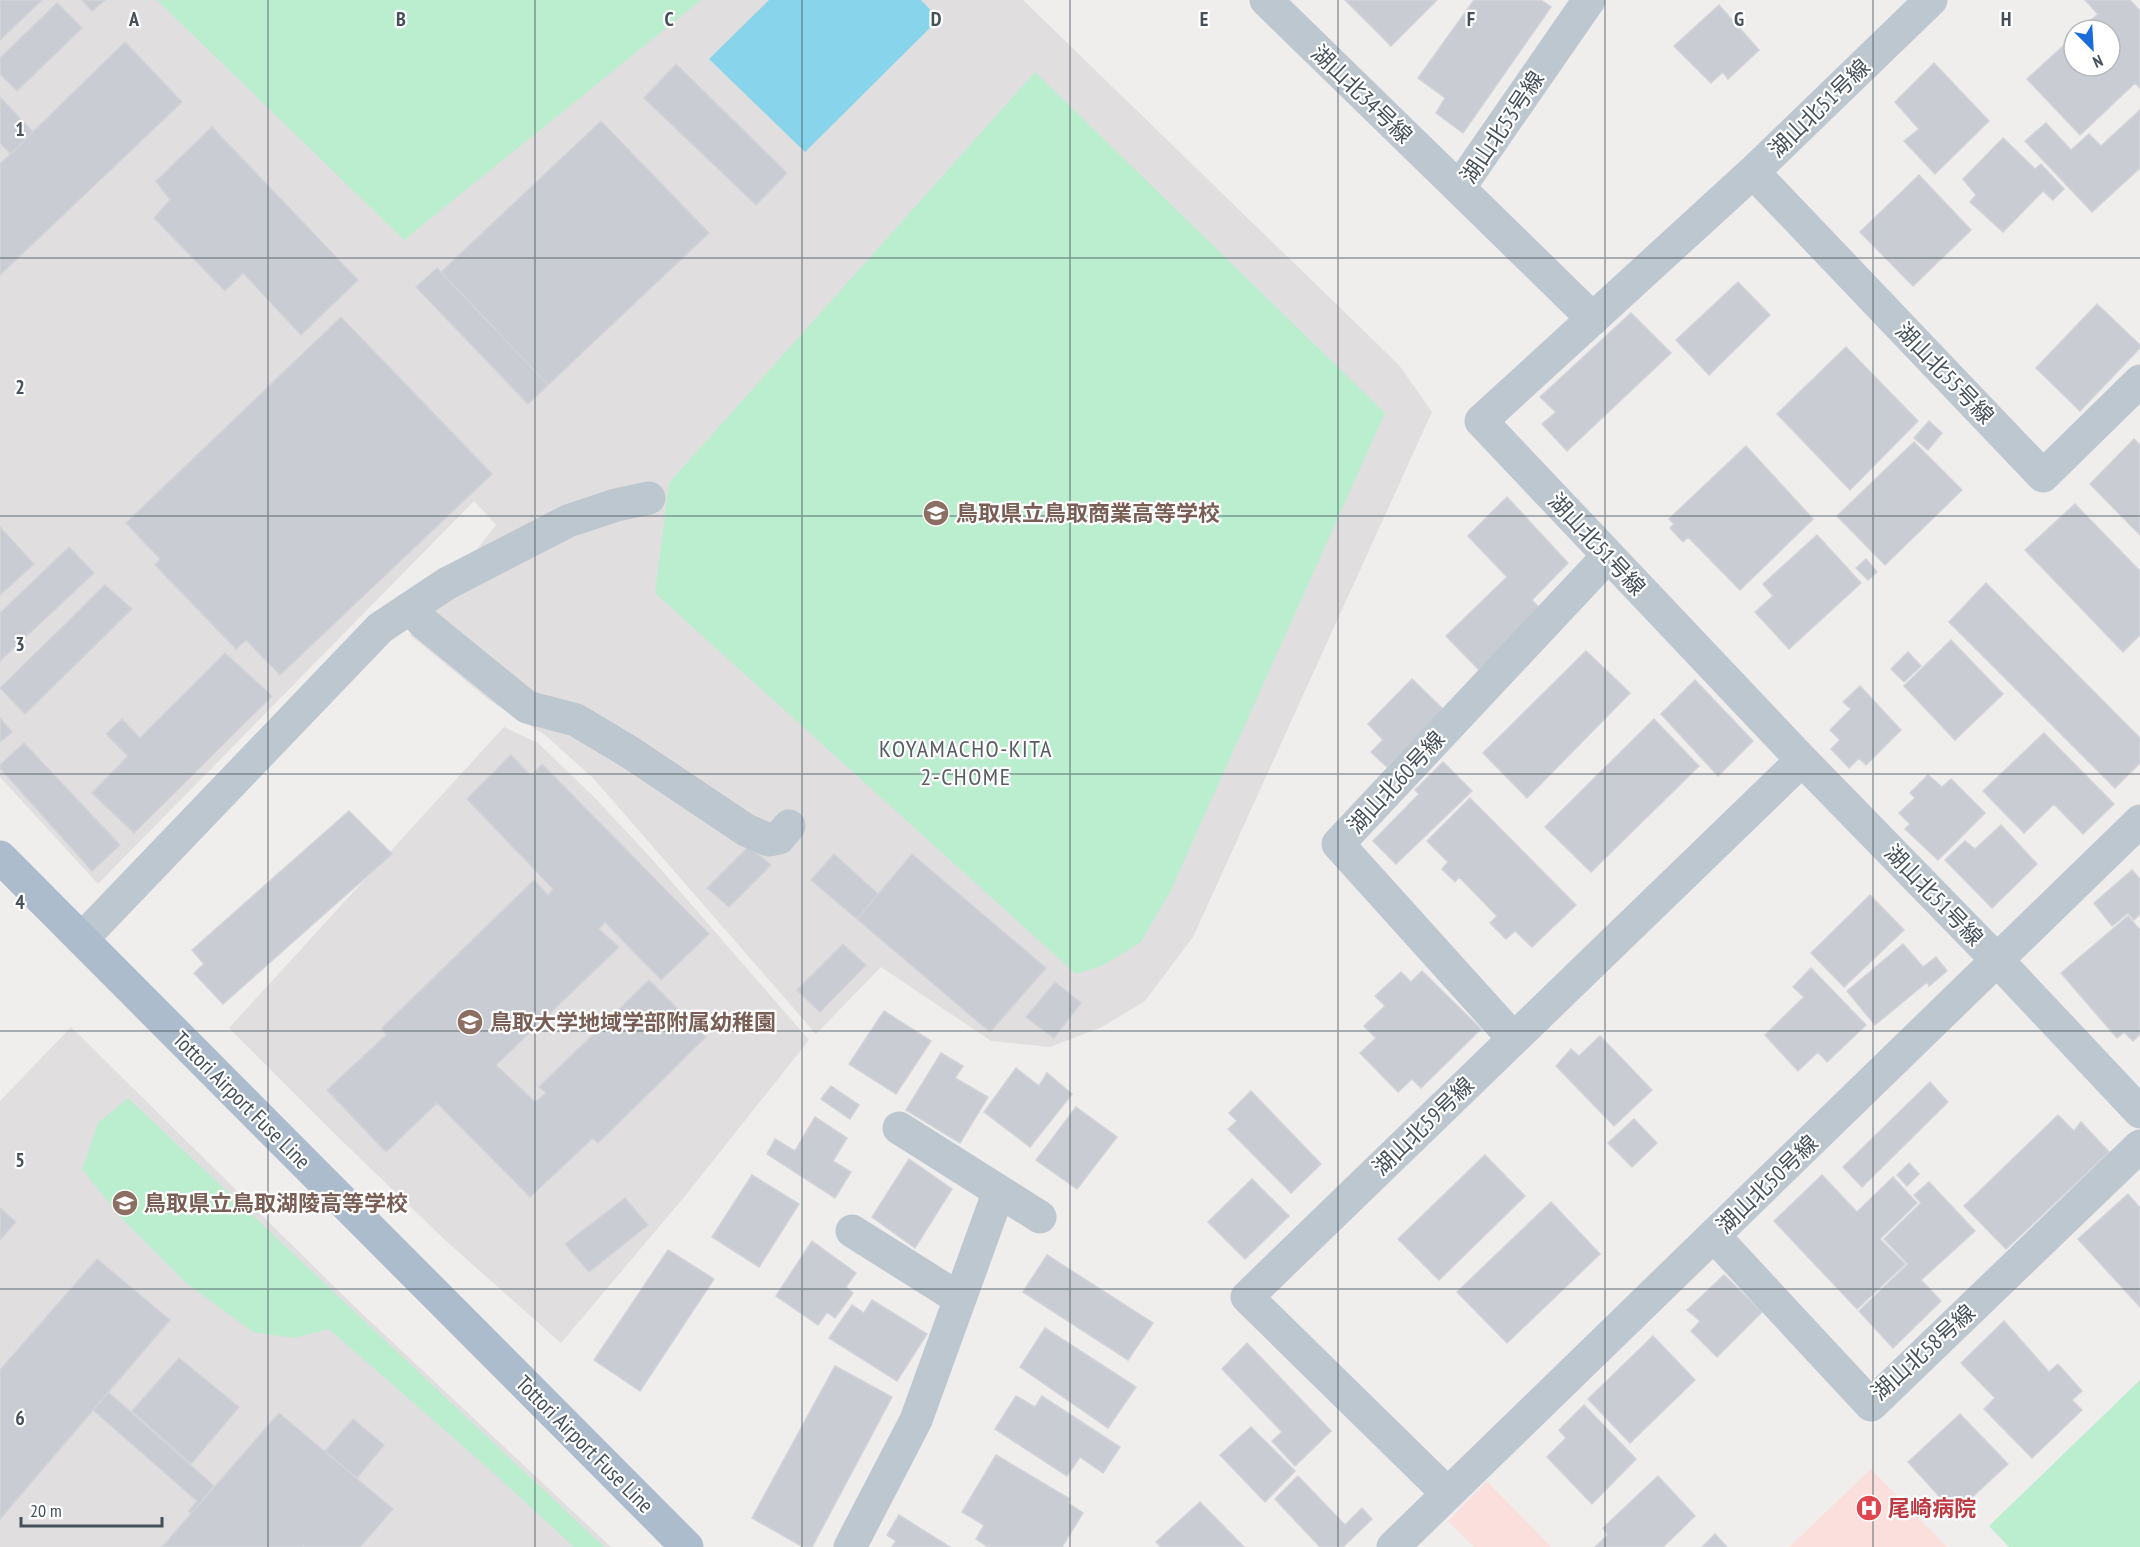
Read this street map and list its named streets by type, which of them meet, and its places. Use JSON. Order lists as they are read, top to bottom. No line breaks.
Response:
{"streets":{"main road":["Tottori Airport Fuse Line"],"street":["湖山北34号線","湖山北51号線","湖山北53号線","湖山北55号線","湖山北60号線","湖山北59号線","湖山北50号線","湖山北58号線"]},"crossings":[["湖山北34号線","湖山北53号線"],["湖山北51号線","湖山北53号線"],["湖山北51号線","湖山北55号線"],["湖山北51号線","湖山北60号線"],["湖山北51号線","湖山北59号線"],["湖山北51号線","湖山北50号線"],["湖山北60号線","湖山北59号線"],["湖山北59号線","湖山北50号線"],["湖山北50号線","湖山北58号線"]],"districts":["KOYAMACHO-KITA 2-CHOME"],"places":{"school or university":["鳥取県立鳥取商業高等学校","鳥取大学地域学部附属幼稚園","鳥取県立鳥取湖陵高等学校"],"hospital":["尾崎病院"]},"scale_bar":"20 m","north":"bottom right","grid":{"columns":["A","B","C","D","E","F","G","H"],"rows":["1","2","3","4","5","6"]}}
